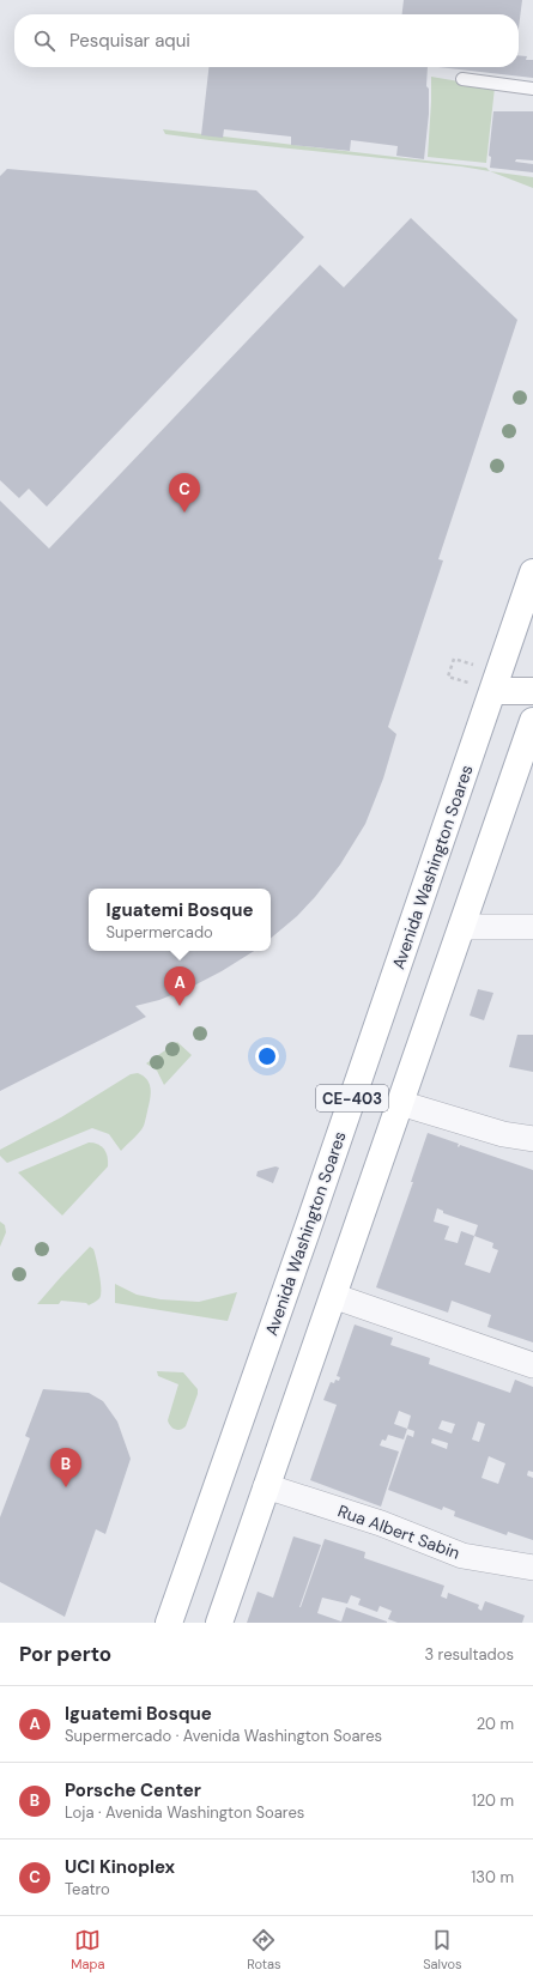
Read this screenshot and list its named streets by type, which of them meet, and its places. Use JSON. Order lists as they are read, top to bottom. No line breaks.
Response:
{"streets":{"main road":["Avenida Washington Soares","CE-403"],"street":["Rua Albert Sabin"]},"crossings":[["CE-403","Rua Albert Sabin"]],"page":{"search":"Pesquisar aqui","pins":["C","A","B"],"popup":["Iguatemi Bosque","Supermercado"],"heading":["Por perto","3 resultados"],"list":[{"mark":"A","name":"Iguatemi Bosque","note":"Supermercado · Avenida Washington Soares","value":"20 m"},{"mark":"B","name":"Porsche Center","note":"Loja · Avenida Washington Soares","value":"120 m"},{"mark":"C","name":"UCI Kinoplex","note":"Teatro","value":"130 m"}],"nav":["Mapa","Rotas","Salvos"]}}
